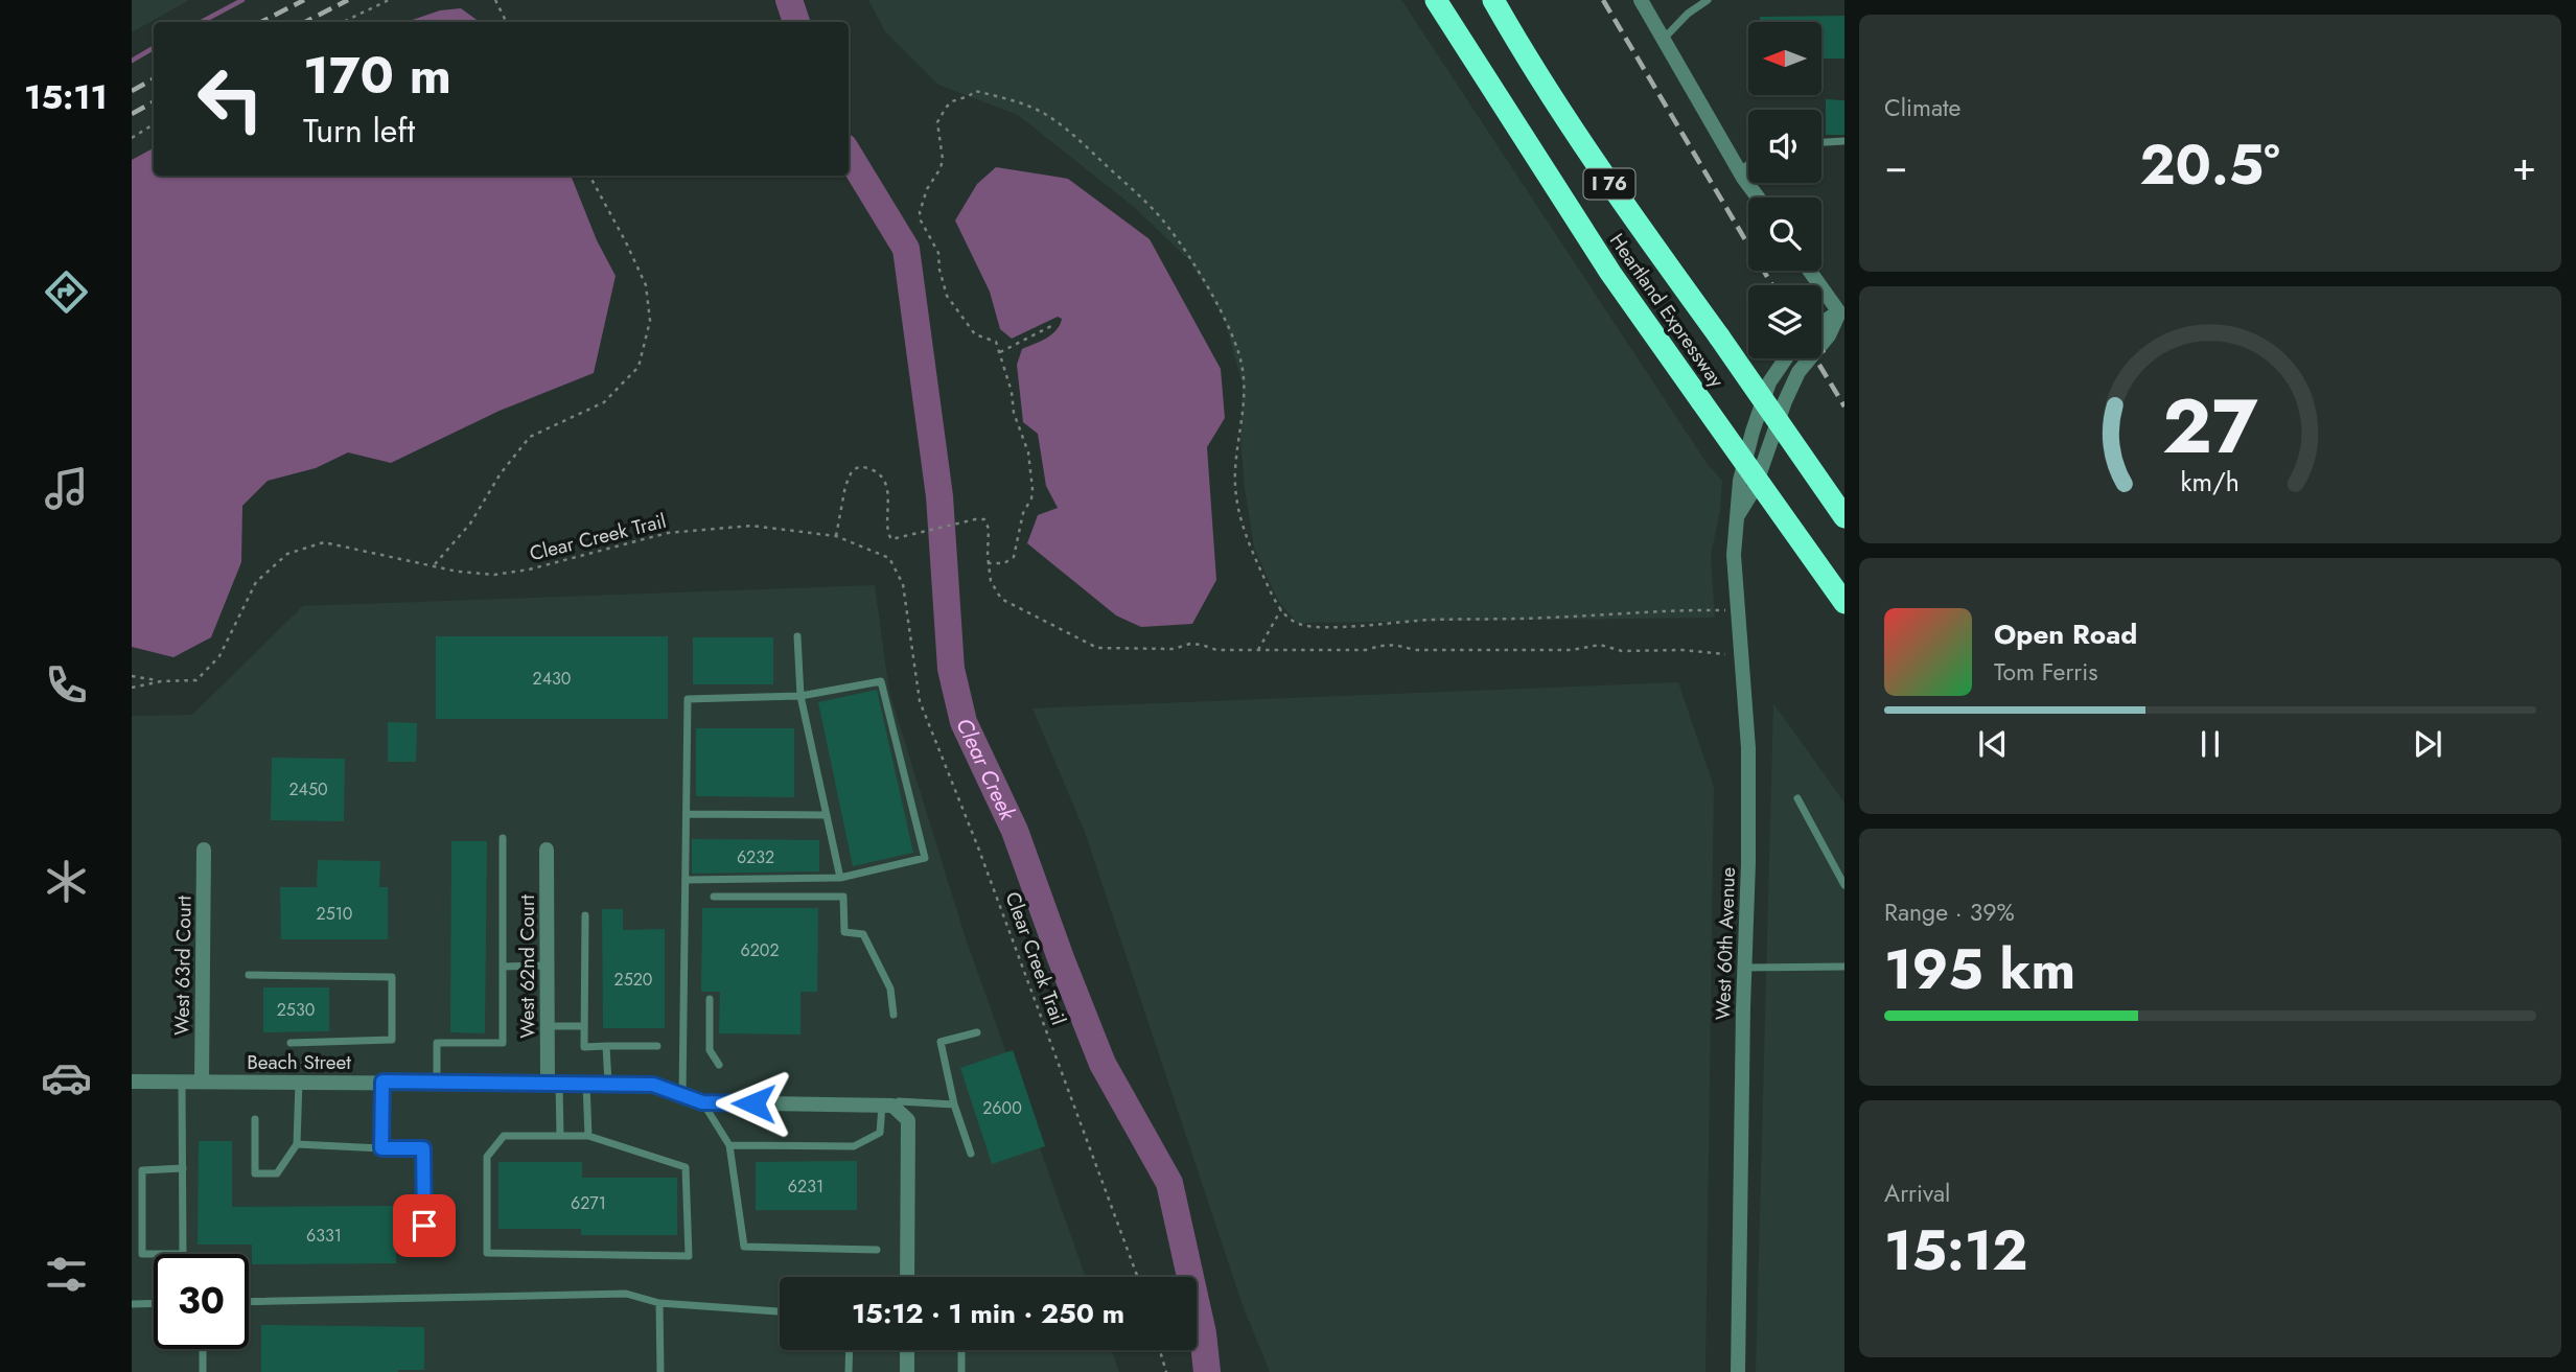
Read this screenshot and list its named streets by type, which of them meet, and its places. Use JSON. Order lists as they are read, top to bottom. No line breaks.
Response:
{"streets":{"highway":["I 76","Heartland Expressway"],"street":["West 60th Avenue","West 63rd Court","West 62nd Court","Beach Street"],"path":["Clear Creek Trail"]},"crossings":[["West 63rd Court","Beach Street"],["West 62nd Court","Beach Street"]],"water":["Clear Creek"],"house_numbers":["2430","2450","6232","2510","6202","2520","2530","2600","6231","6271","6331"],"north":"left","page":{"tabs":"15:11","tile":["Climate",["Range · 39%","195 km"],["Arrival","15:12"]],"turn":["170 m","Turn left"],"heat":["−","20.5°","+"],"song":["Open Road","Tom Ferris"],"limit":"30","trip":"15:12 · 1 min · 250 m","gauge":["27","km/h"]}}
